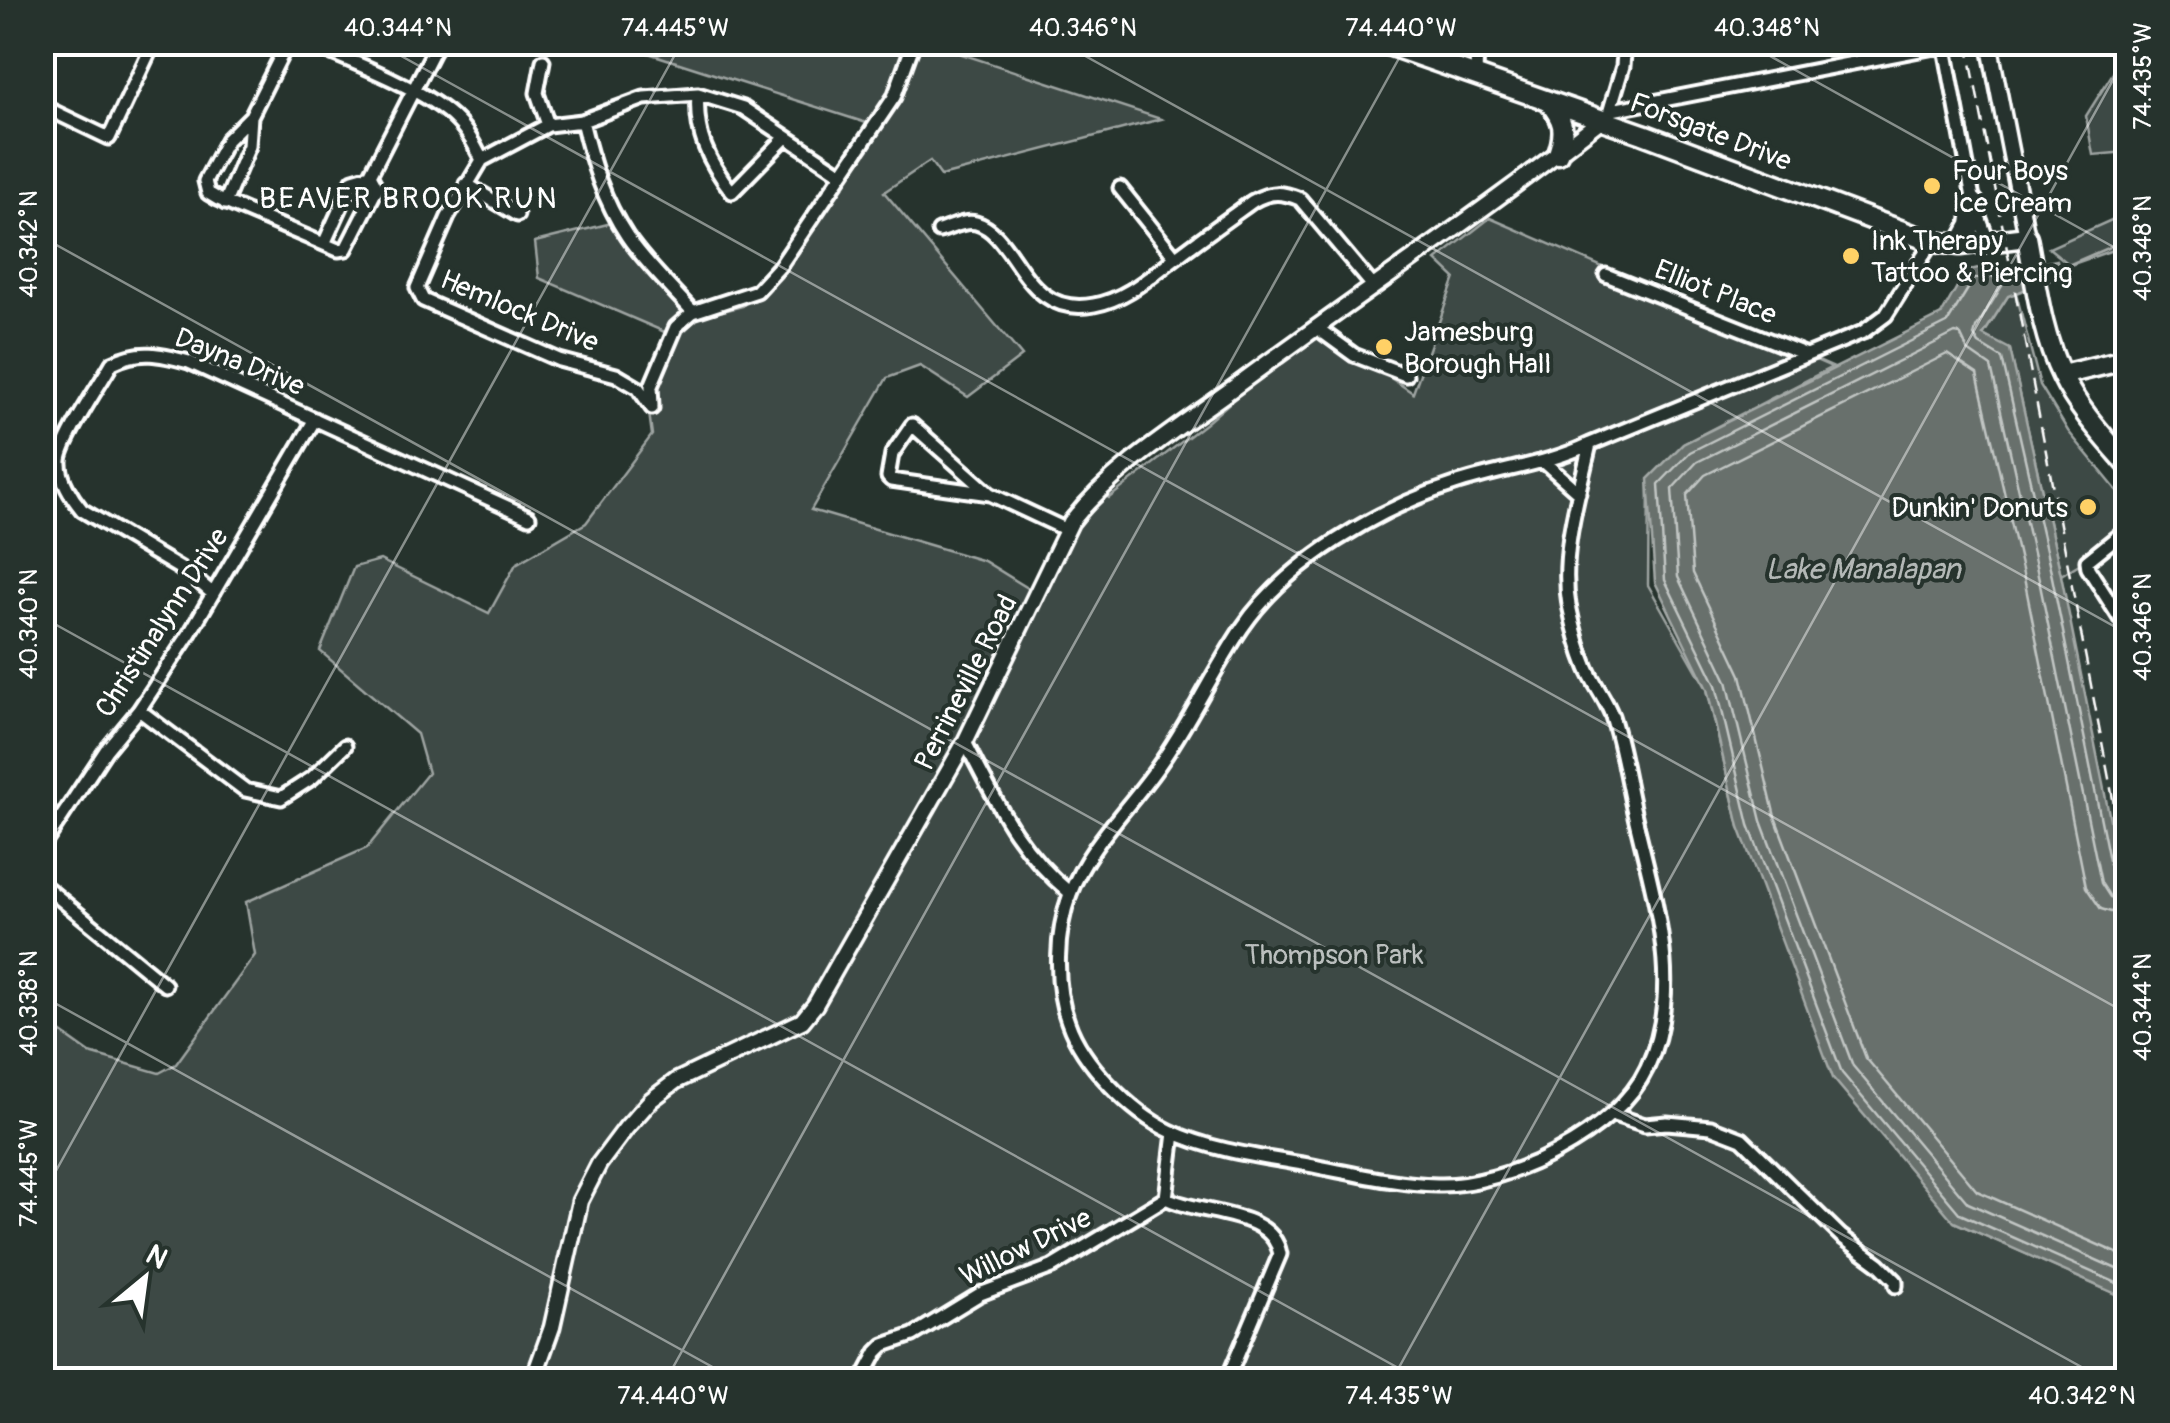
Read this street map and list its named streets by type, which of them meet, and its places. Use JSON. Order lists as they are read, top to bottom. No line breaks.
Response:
{"streets":{"main road":["Forsgate Drive"],"street":["Elliot Place","Hemlock Drive","Dayna Drive","Christinalynn Drive","Perrineville Road","Willow Drive"]},"crossings":[["Forsgate Drive","Perrineville Road"],["Dayna Drive","Christinalynn Drive"]],"districts":["BEAVER BROOK RUN"],"water":["Lake Manalapan"],"parks":["Thompson Park"],"places":["Four Boys Ice Cream","Ink Therapy Tattoo & Piercing","Jamesburg Borough Hall","Dunkin' Donuts"],"north":"top right","coordinates":["40.344°N","74.445°W","40.346°N","74.440°W","40.348°N","74.435°W","40.342°N","40.340°N","40.338°N"]}
